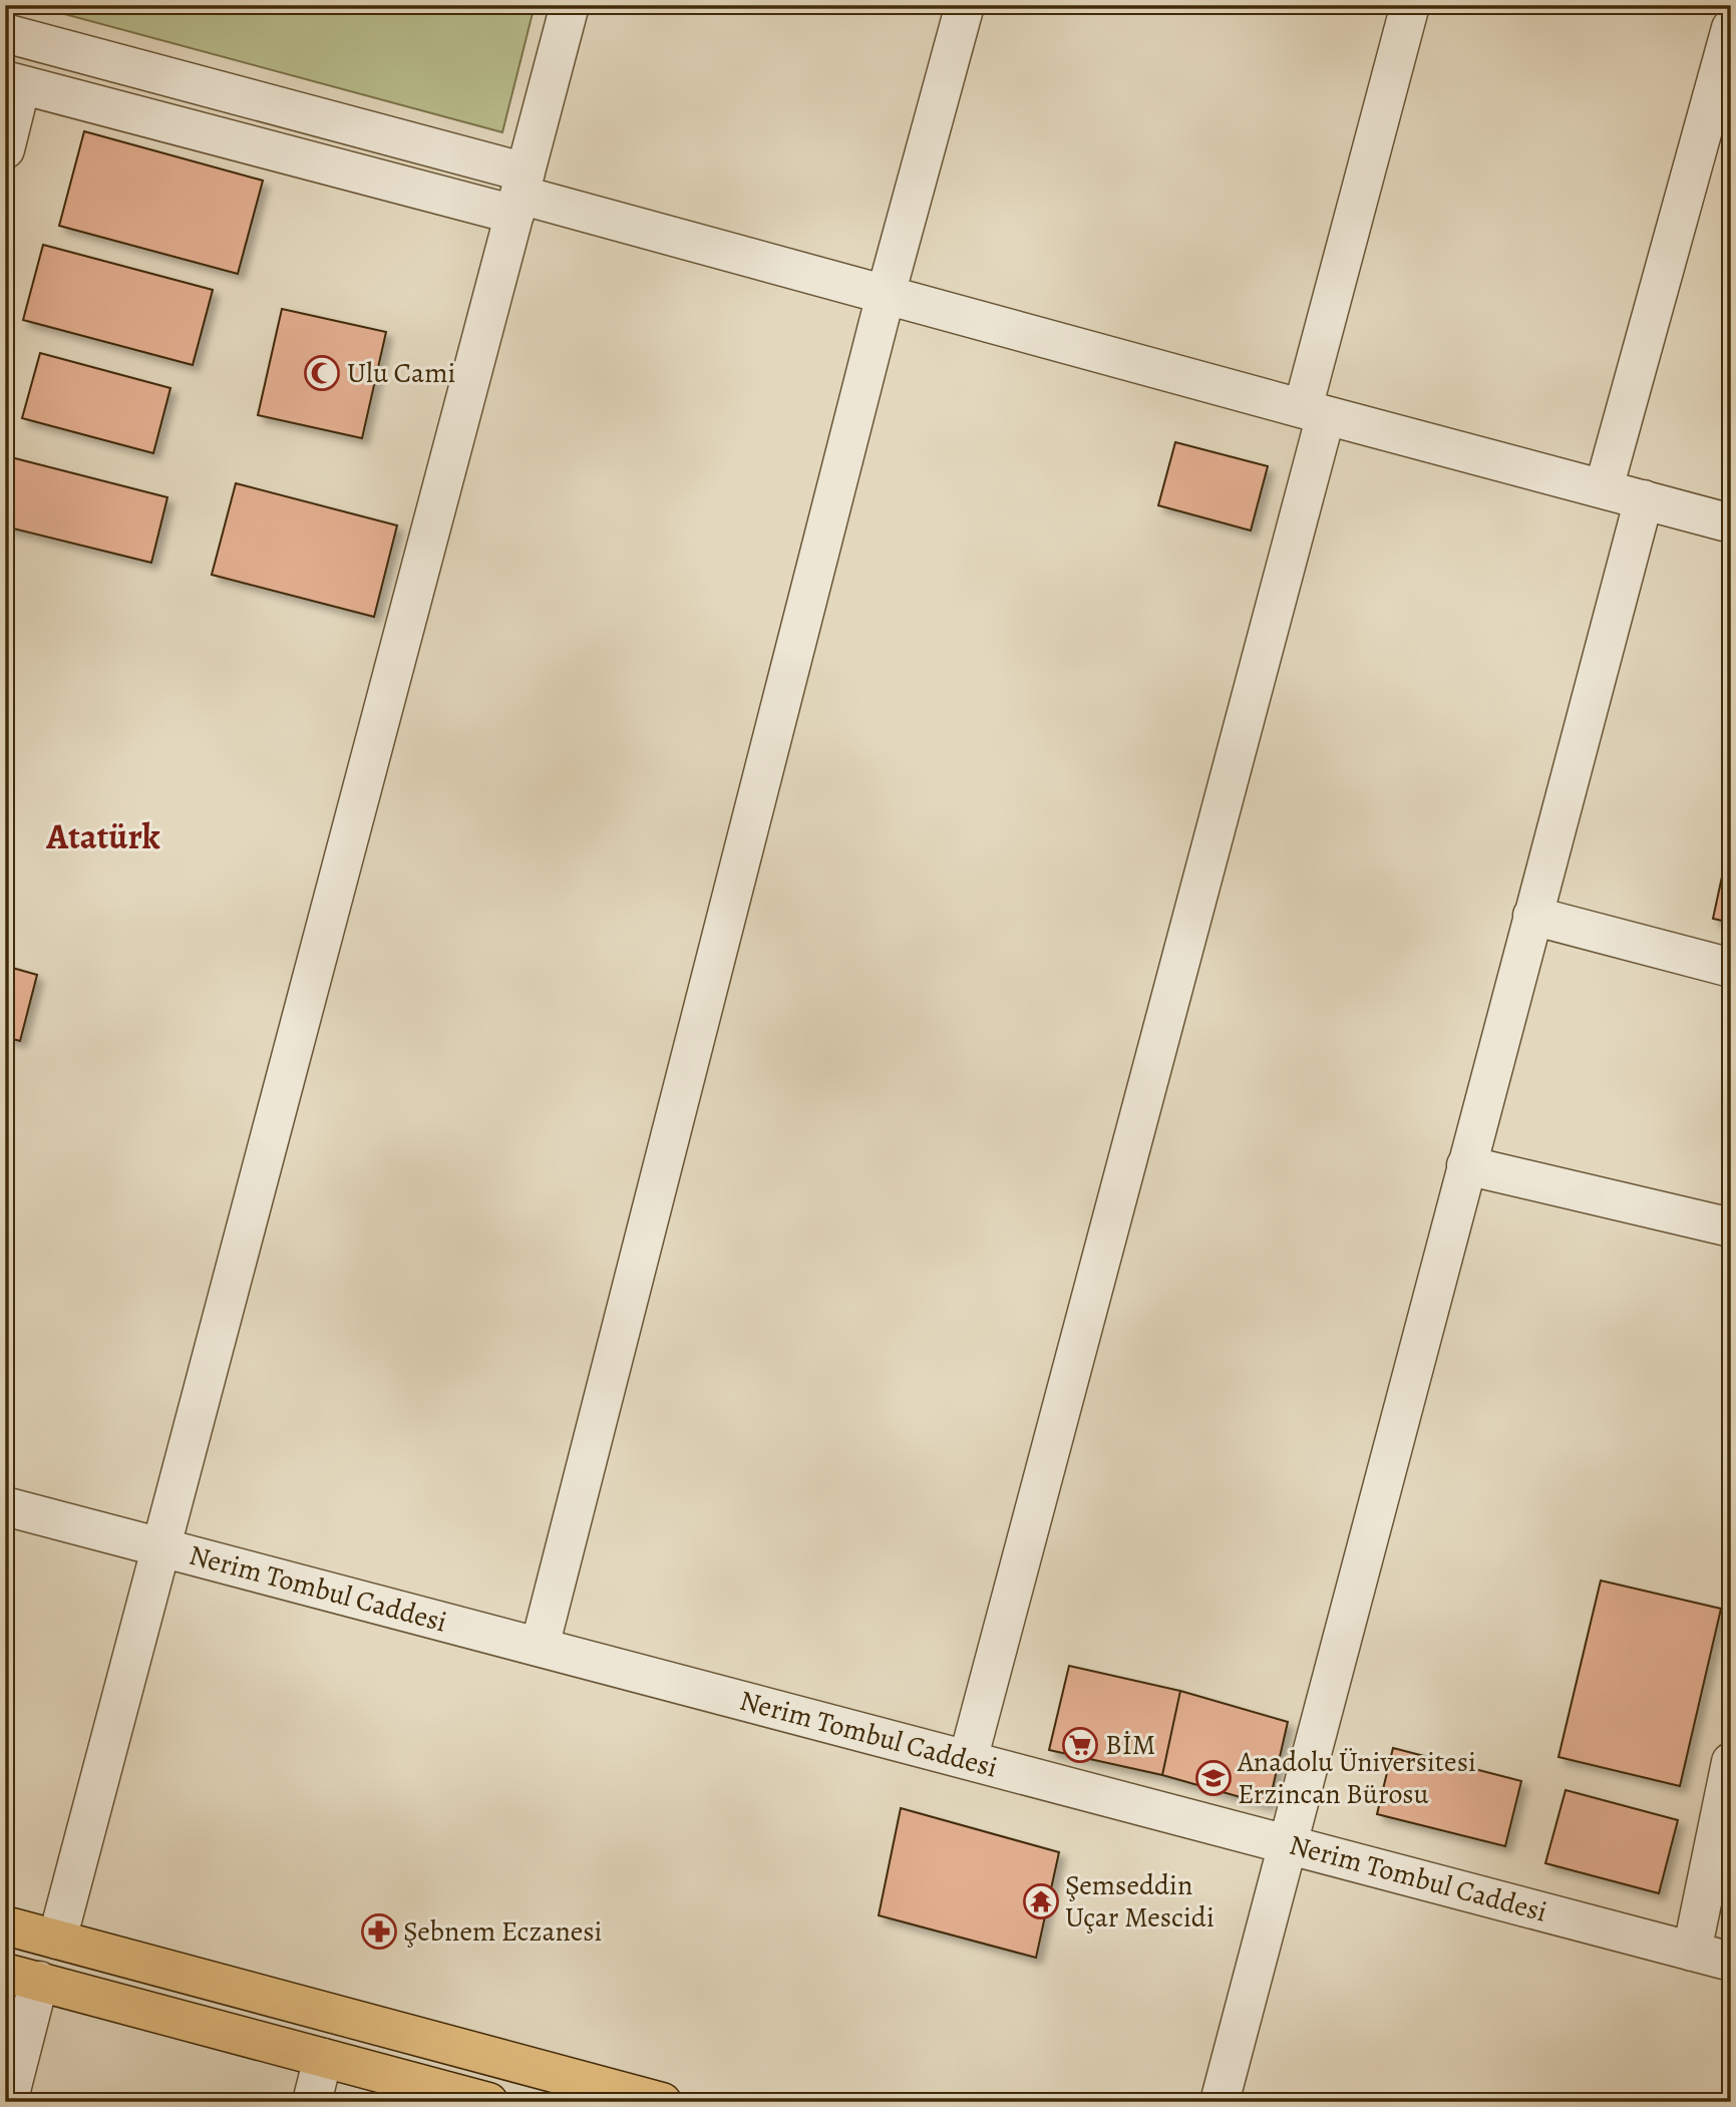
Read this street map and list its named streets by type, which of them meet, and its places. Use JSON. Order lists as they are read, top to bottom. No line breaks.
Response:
{"streets":{"street":["Nerim Tombul Caddesi"]},"districts":["Atatürk"],"places":{"mosque":["Ulu Cami"],"supermarket":["BİM"],"school or university":["Anadolu Üniversitesi Erzincan Bürosu"],"temple":["Şemseddin Uçar Mescidi"],"pharmacy":["Şebnem Eczanesi"]}}
